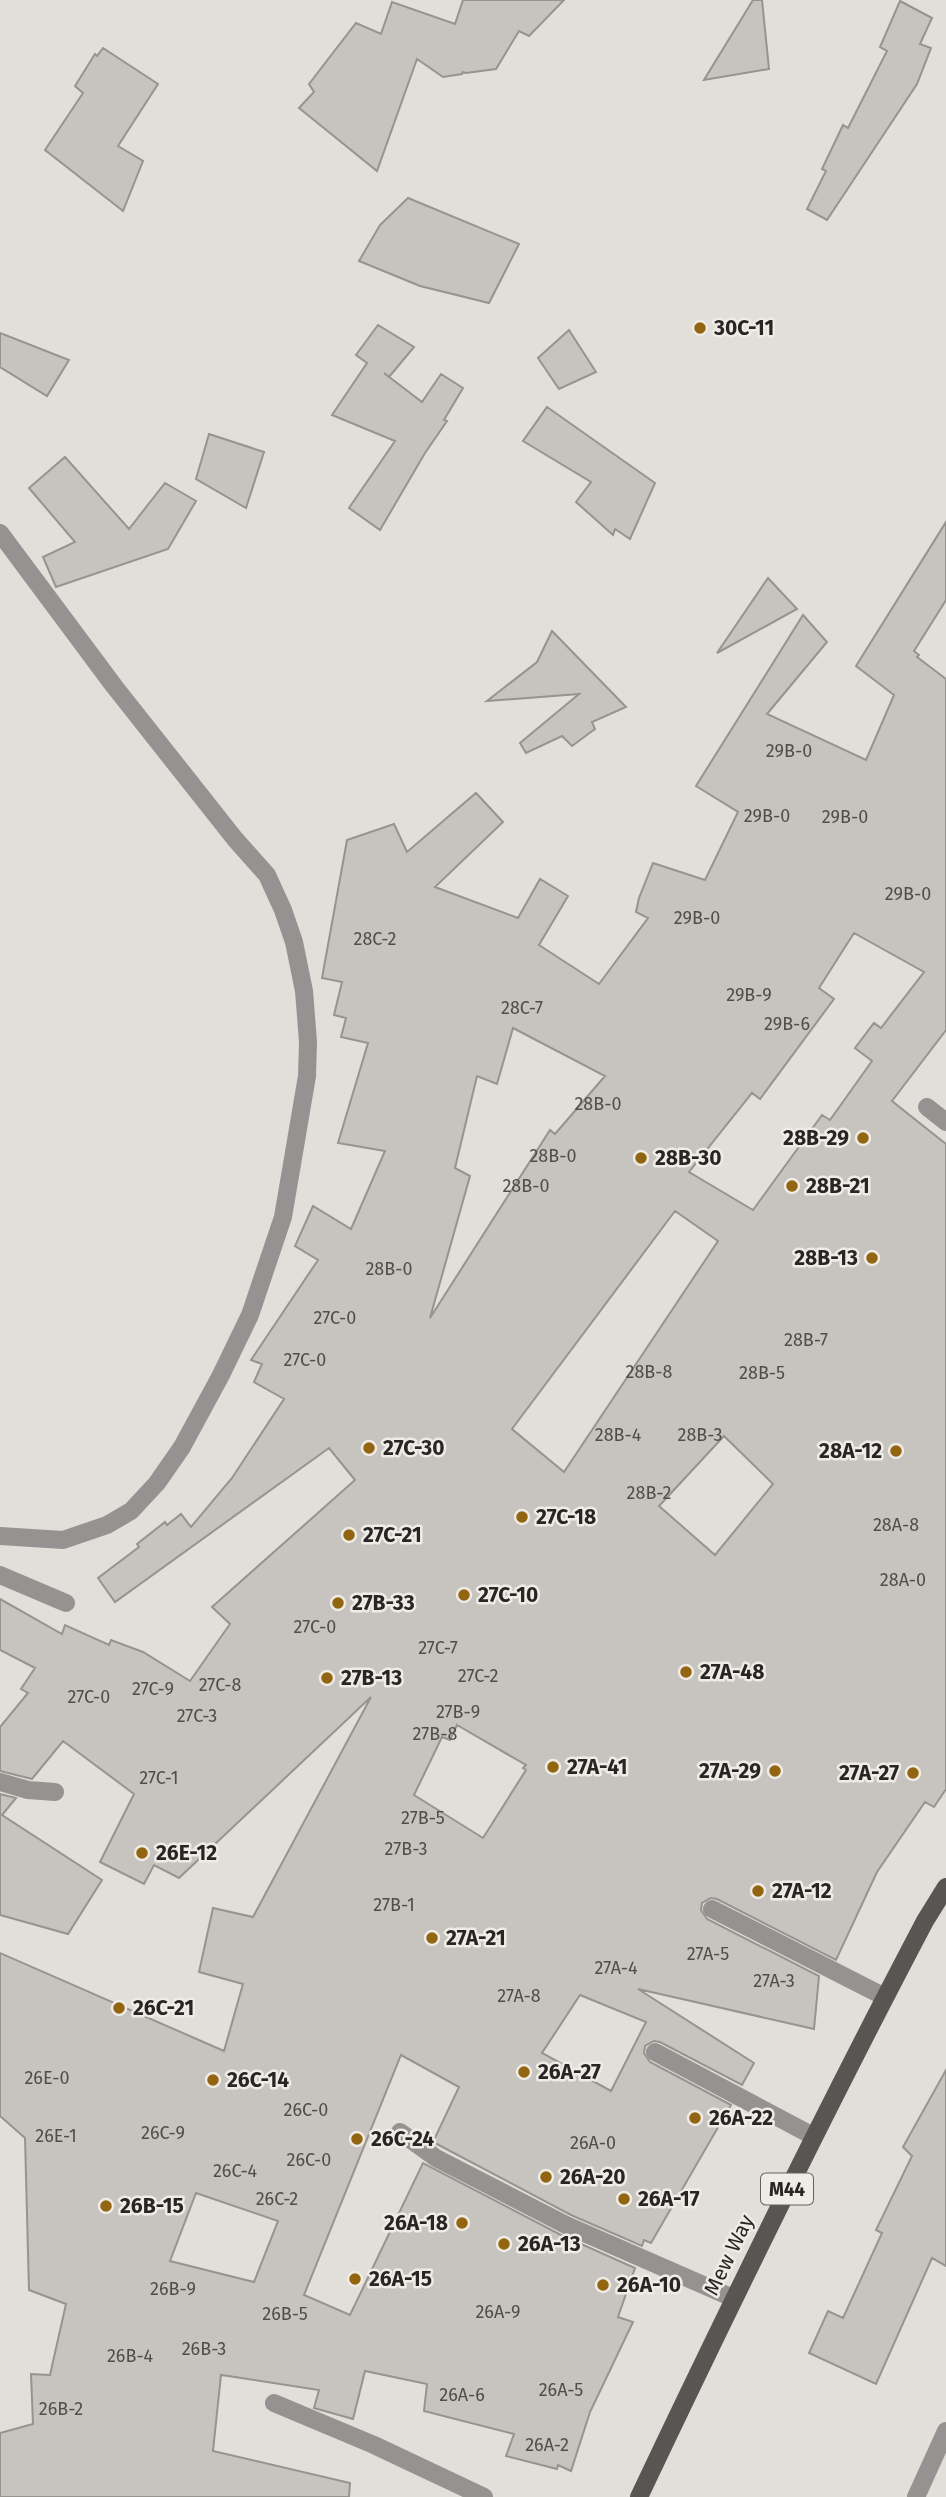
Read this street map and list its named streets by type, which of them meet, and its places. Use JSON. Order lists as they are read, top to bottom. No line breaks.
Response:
{"streets":{"main road":["M44","Mew Way"]},"places":["30C-11","28B-29","28B-30","28B-21","28B-13","27C-30","28A-12","27C-18","27C-21","27C-10","27B-33","27A-48","27B-13","27A-41","27A-29","27A-27","26E-12","27A-12","27A-21","26C-21","26A-27","26C-14","26A-22","26C-24","26A-20","26A-17","26B-15","26A-18","26A-13","26A-15","26A-10"],"house_numbers":["29B-0","29B-0","29B-0","29B-0","29B-0","28C-2","29B-9","28C-7","29B-6","28B-0","28B-0","28B-0","28B-0","27C-0","28B-7","27C-0","28B-8","28B-5","28B-4","28B-3","28B-2","28A-8","28A-0","27C-0","27C-7","27C-2","27C-8","27C-9","27C-0","27B-9","27C-3","27B-8","27C-1","27B-5","27B-3","27B-1","27A-5","27A-4","27A-3","27A-8","26E-0","26C-0","26C-9","26E-1","26A-0","26C-0","26C-4","26C-2","26B-9","26A-9","26B-5","26B-3","26B-4","26A-5","26A-6","26B-2","26A-2"]}
